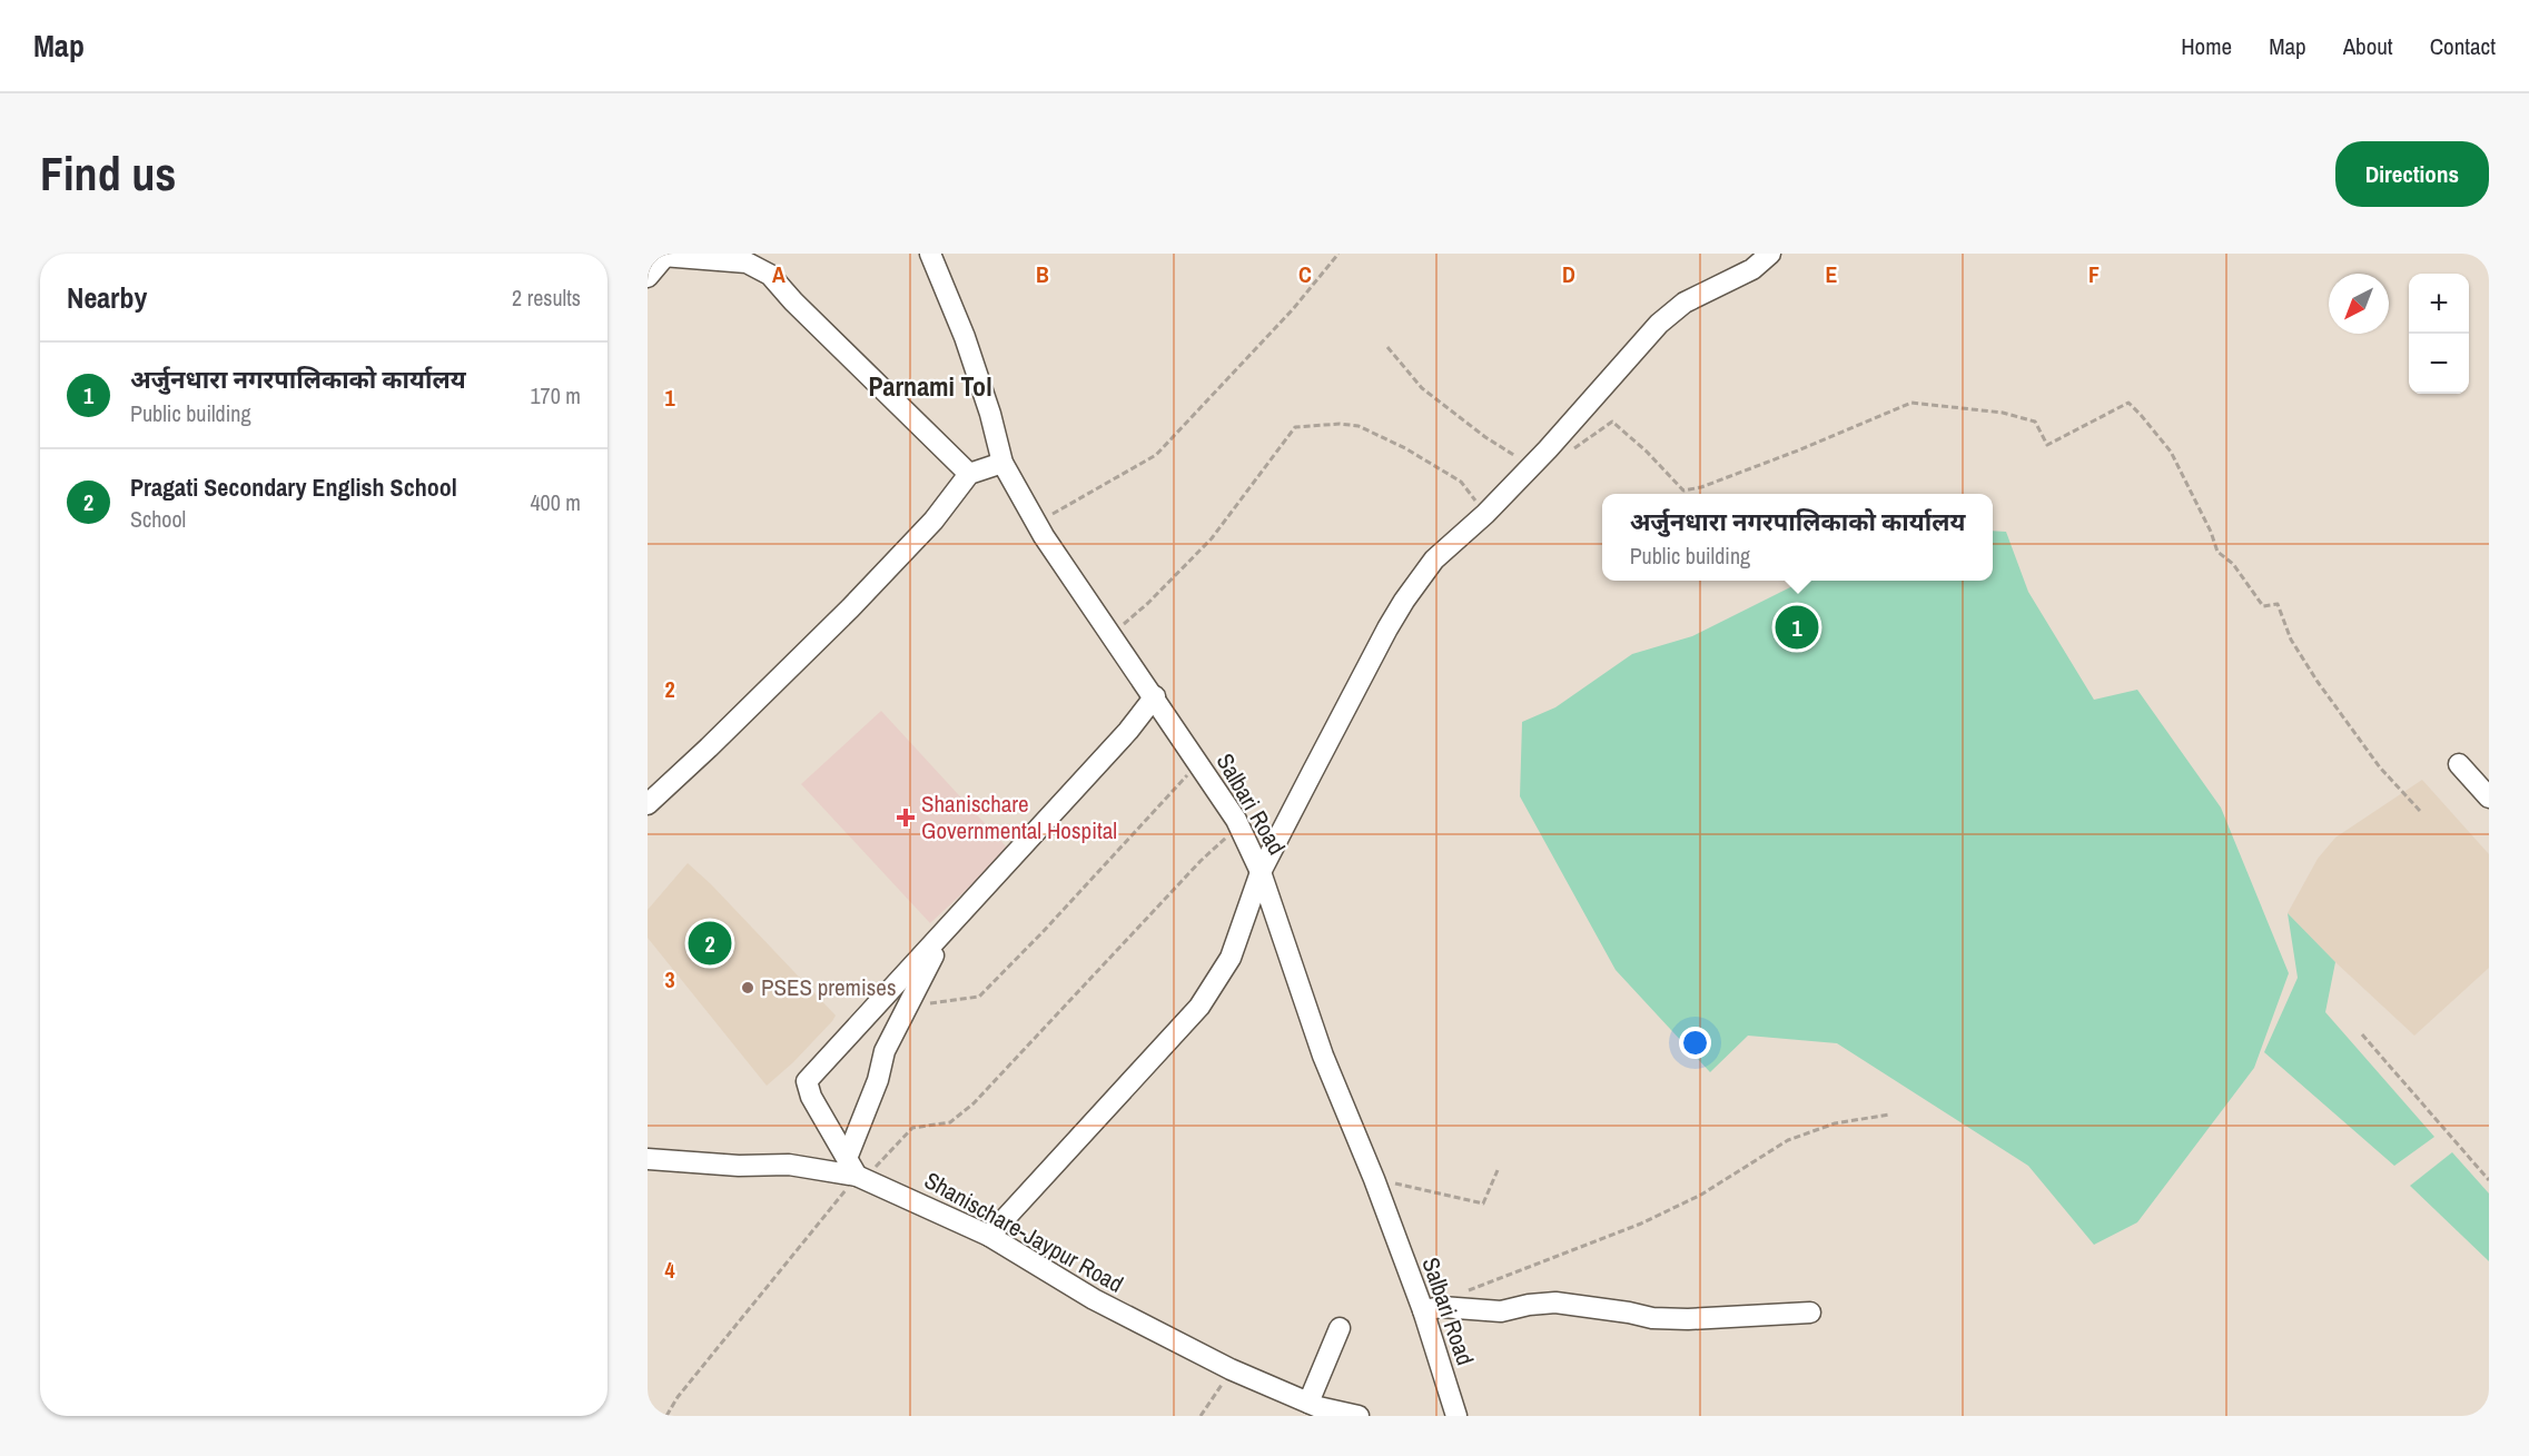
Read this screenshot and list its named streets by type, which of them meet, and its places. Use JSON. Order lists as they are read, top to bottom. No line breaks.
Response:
{"streets":{"street":["Salbari Road","Shanischare-Jaypur Road"]},"districts":["Parnami Tol"],"places":{"health":["Shanischare Governmental Hospital"],"other":["PSES premises"]},"north":"bottom left","page":{"header":"Map","nav":["Home","Map","About","Contact"],"buttons":"Directions","title":"Find us","heading":["Nearby","2 results"],"map_buttons":["+","−"],"list":[{"mark":"1","name":"अर्जुनधारा नगरपालिकाको कार्यालय","note":"Public building","value":"170 m"},{"mark":"2","name":"Pragati Secondary English School","note":"School","value":"400 m"}],"popup":["अर्जुनधारा नगरपालिकाको कार्यालय","Public building"],"pins":["1","2"]},"grid":{"columns":["A","B","C","D","E","F"],"rows":["1","2","3","4"]}}
